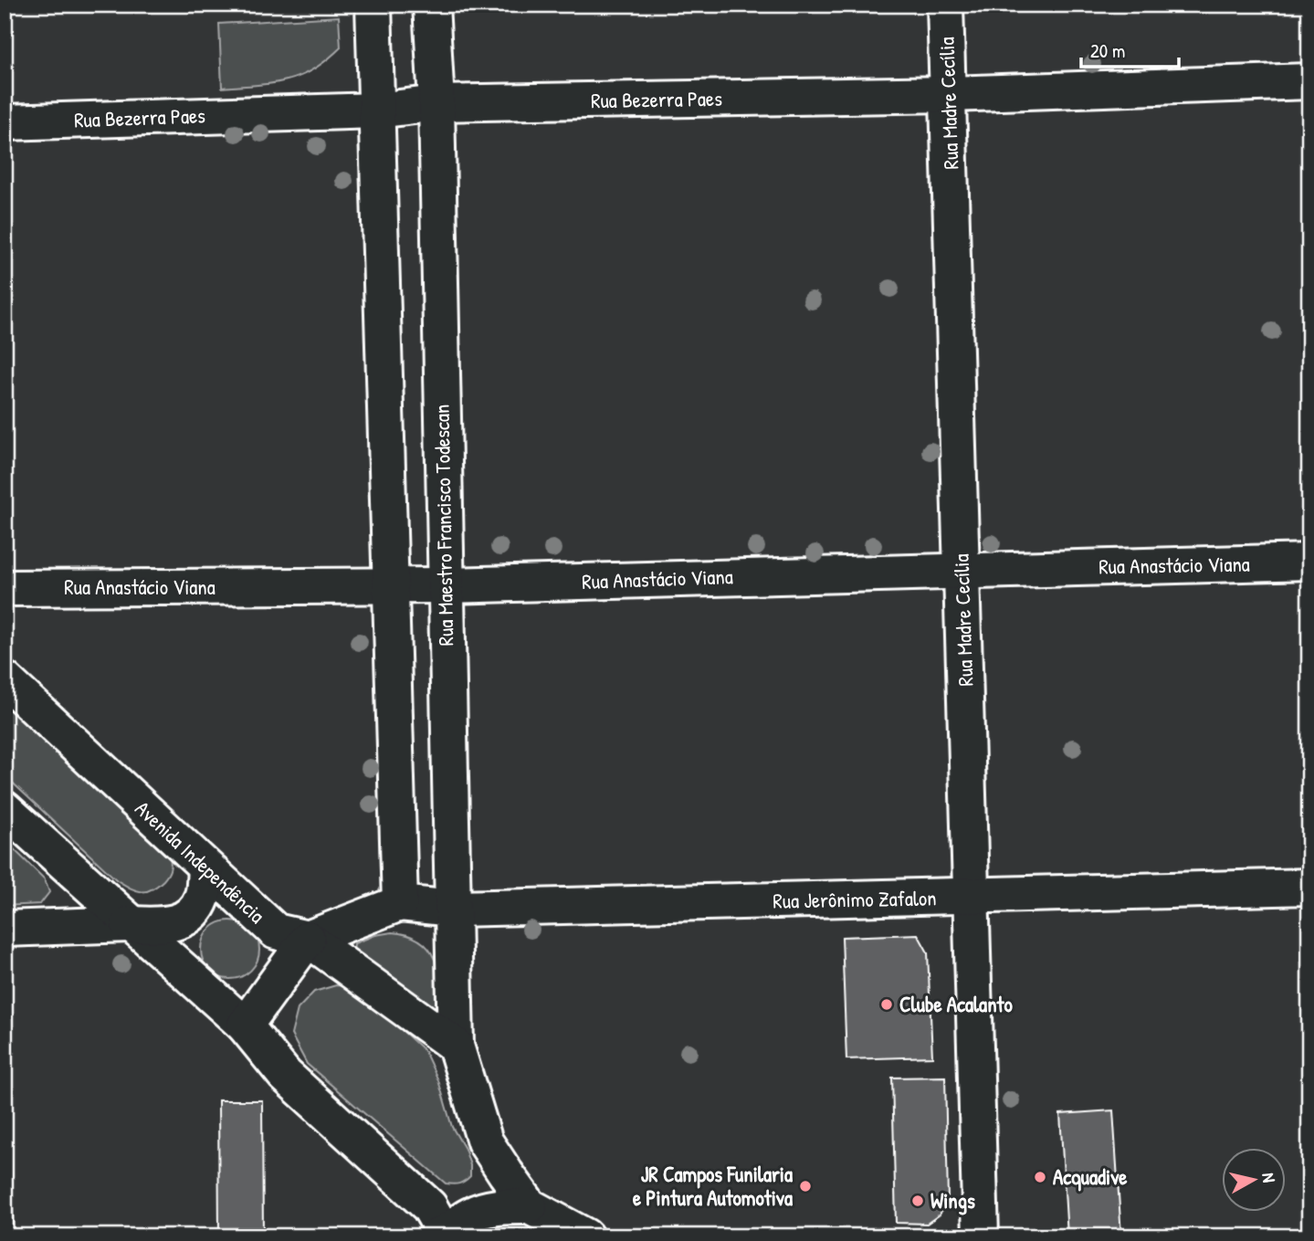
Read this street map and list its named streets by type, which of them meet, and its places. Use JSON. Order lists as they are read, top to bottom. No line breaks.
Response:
{"streets":{"street":["Rua Bezerra Paes","Rua Madre Cecília","Rua Maestro Francisco Todescan","Rua Anastácio Viana","Avenida Independência","Rua Jerônimo Zafalon"]},"crossings":[["Rua Bezerra Paes","Rua Madre Cecília"],["Rua Bezerra Paes","Rua Maestro Francisco Todescan"],["Rua Madre Cecília","Rua Anastácio Viana"],["Rua Madre Cecília","Rua Jerônimo Zafalon"],["Rua Maestro Francisco Todescan","Rua Anastácio Viana"],["Rua Maestro Francisco Todescan","Avenida Independência"],["Rua Maestro Francisco Todescan","Rua Jerônimo Zafalon"]],"places":["Clube Acalanto","Acquadive","JR Campos Funilaria e Pintura Automotiva","Wings"],"scale_bar":"20 m","north":"right"}
